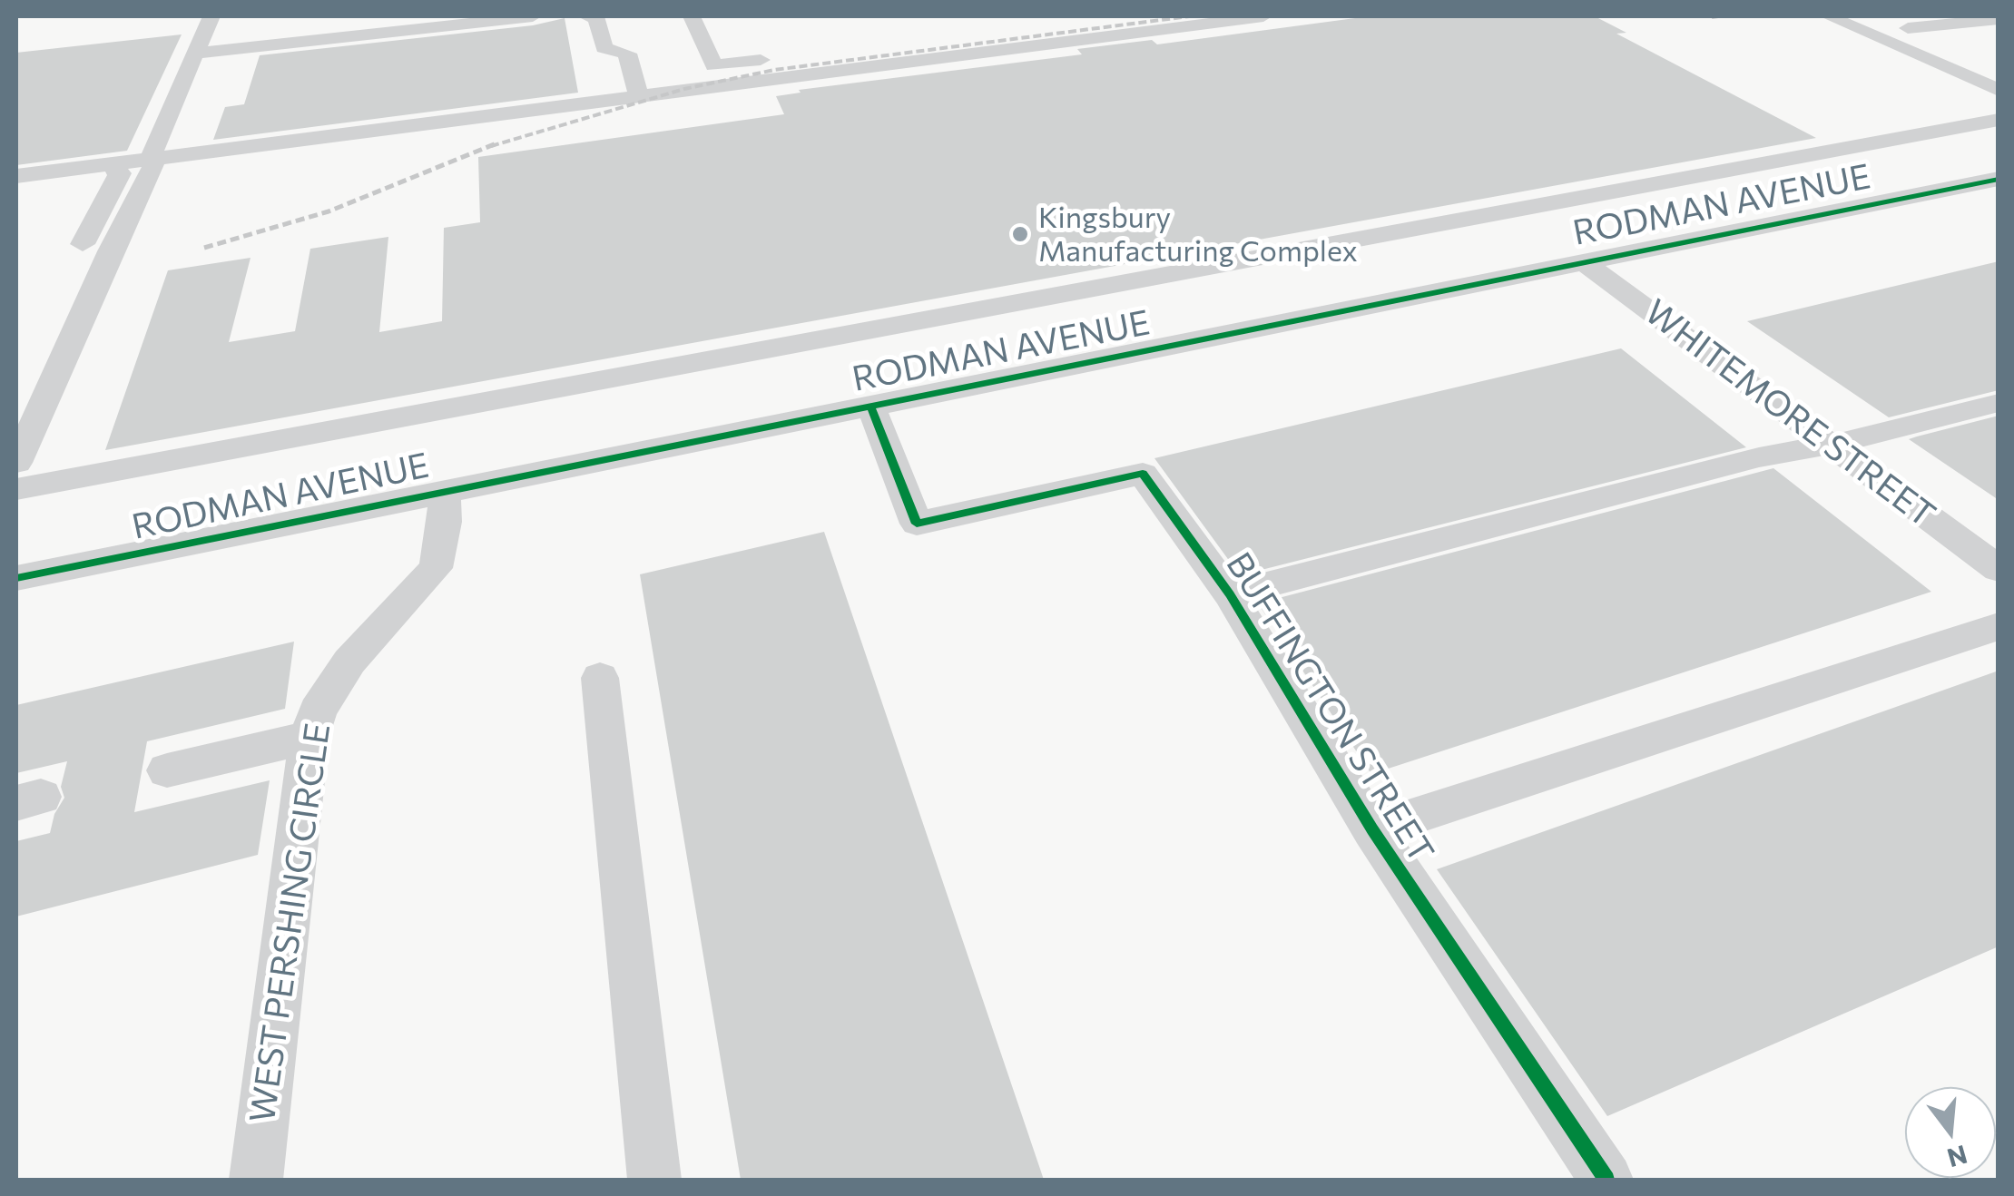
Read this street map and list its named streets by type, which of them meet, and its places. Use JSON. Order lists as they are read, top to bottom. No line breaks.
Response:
{"streets":{"street":["RODMAN AVENUE","WHITEMORE STREET","BUFFINGTON STREET","WEST PERSHING CIRCLE"]},"crossings":[["RODMAN AVENUE","WHITEMORE STREET"],["RODMAN AVENUE","BUFFINGTON STREET"],["RODMAN AVENUE","WEST PERSHING CIRCLE"]],"places":["Kingsbury Manufacturing Complex"],"north":"bottom"}
